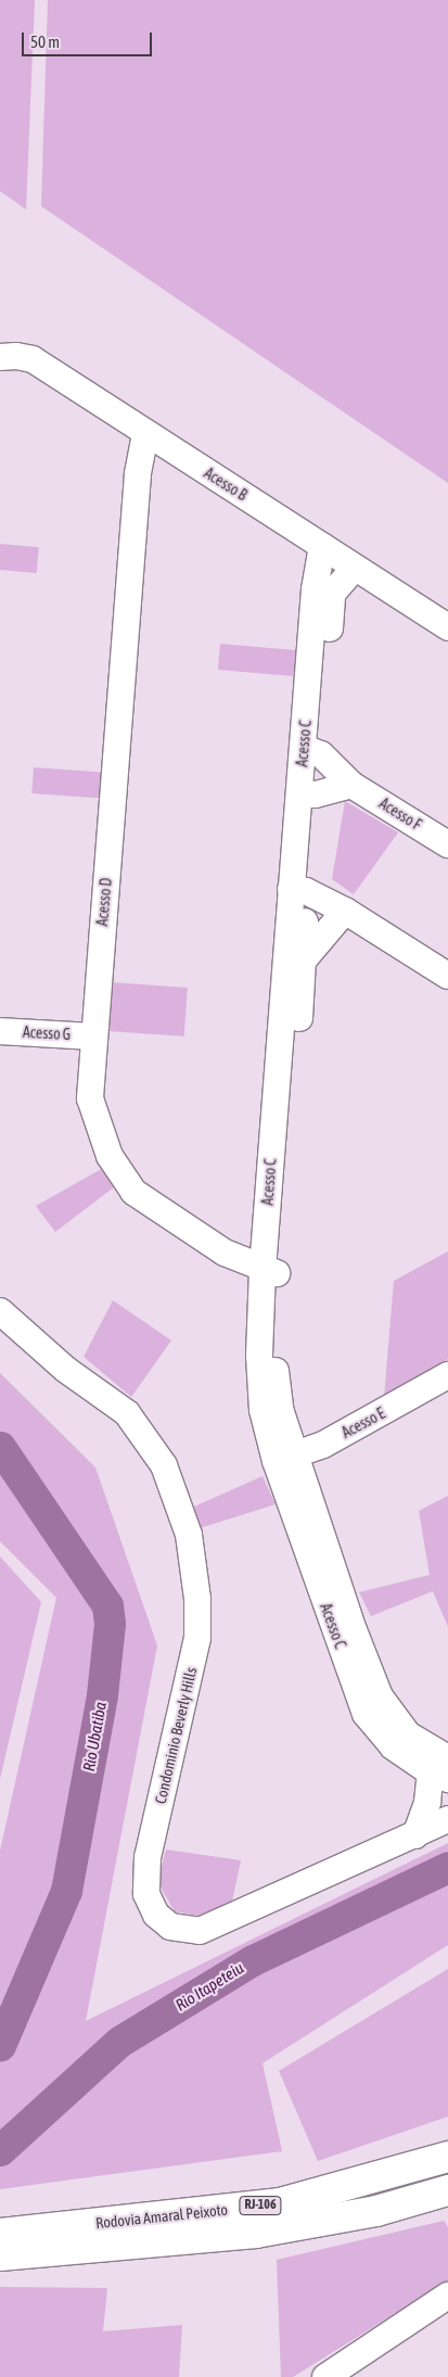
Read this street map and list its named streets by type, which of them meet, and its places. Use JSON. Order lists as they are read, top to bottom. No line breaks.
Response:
{"streets":{"highway":["RJ-106","Rodovia Amaral Peixoto"],"street":["Acesso B","Acesso C","Acesso F","Acesso D","Acesso G","Acesso E","Condominio Beverly Hills"]},"crossings":[["Acesso B","Acesso C"],["Acesso B","Acesso D"],["Acesso C","Acesso F"],["Acesso C","Acesso D"],["Acesso C","Acesso E"],["Acesso C","Condominio Beverly Hills"],["Acesso D","Acesso G"]],"water":["Rio Ubatiba","Rio Itapeteiu"],"scale_bar":"50 m"}
